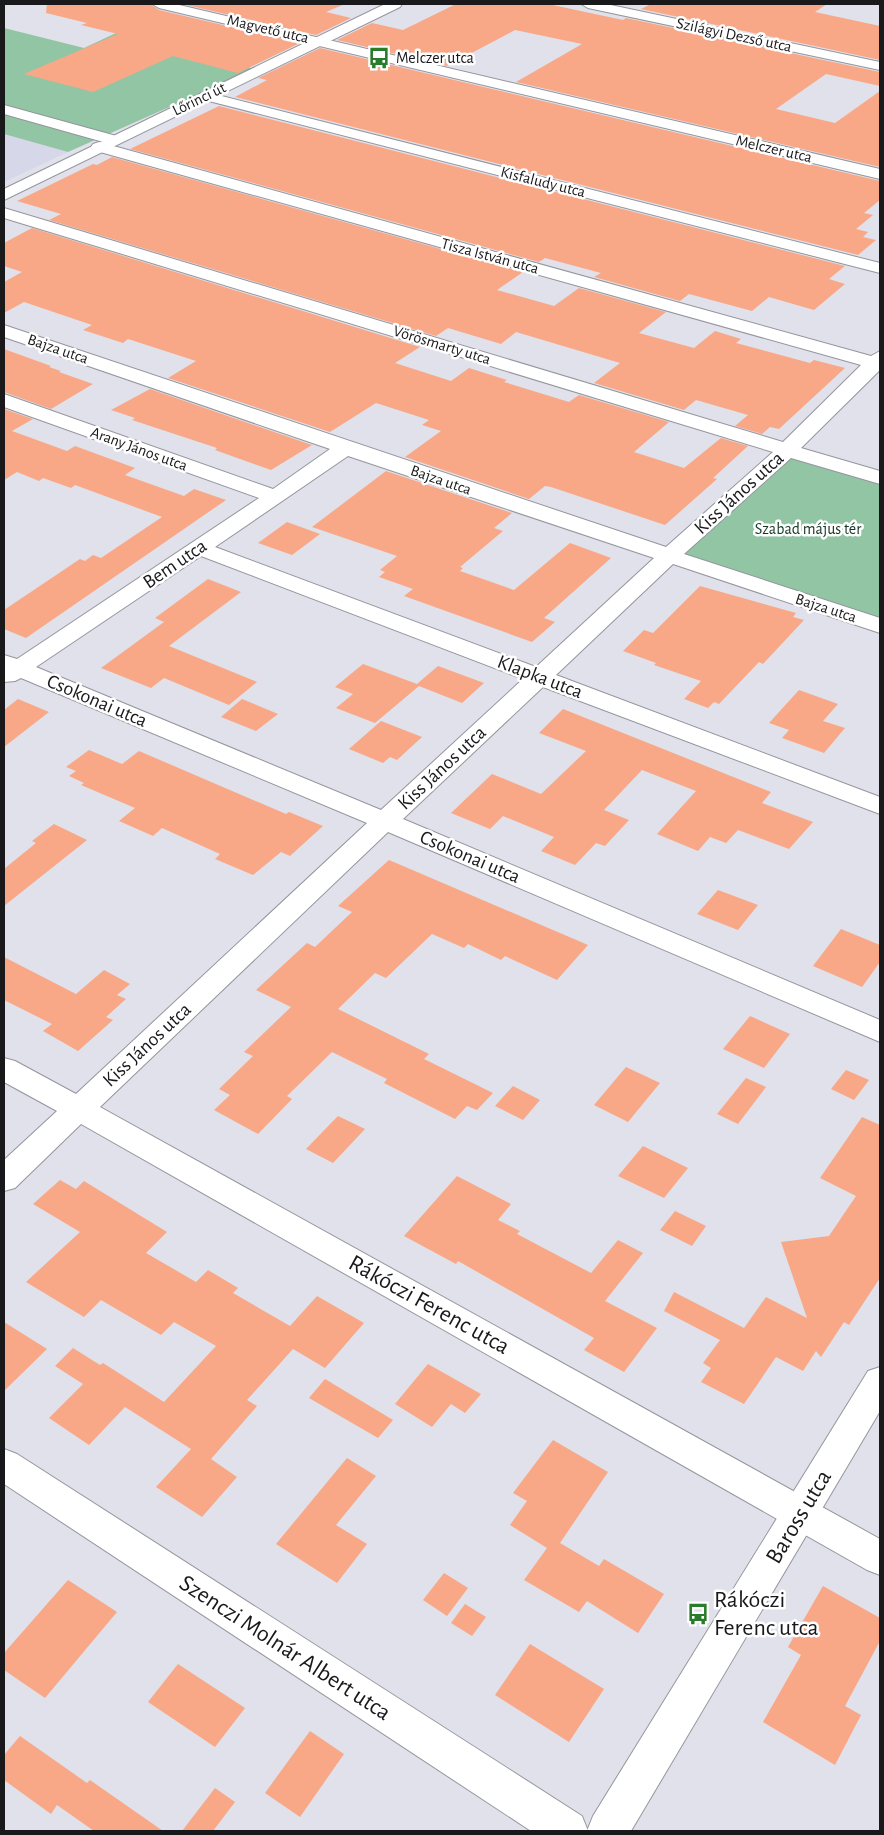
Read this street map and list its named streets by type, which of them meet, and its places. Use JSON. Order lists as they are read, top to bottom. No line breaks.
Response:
{"streets":{"street":["Magvető utca","Szilágyi Dezső utca","Lőrinci út","Melczer utca","Kisfaludy utca","Tisza István utca","Vörösmarty utca","Bajza utca","Arany János utca","Kiss János utca","Bem utca","Klapka utca","Csokonai utca","Rákóczi Ferenc utca","Baross utca","Szenczi Molnár Albert utca"]},"crossings":[["Magvető utca","Lőrinci út"],["Magvető utca","Melczer utca"],["Lőrinci út","Melczer utca"],["Lőrinci út","Kisfaludy utca"],["Lőrinci út","Tisza István utca"],["Tisza István utca","Kiss János utca"],["Vörösmarty utca","Kiss János utca"],["Bajza utca","Kiss János utca"],["Bajza utca","Bem utca"],["Arany János utca","Bem utca"],["Kiss János utca","Klapka utca"],["Kiss János utca","Csokonai utca"],["Kiss János utca","Rákóczi Ferenc utca"],["Bem utca","Klapka utca"],["Bem utca","Csokonai utca"],["Rákóczi Ferenc utca","Baross utca"]],"parks":["Szabad május tér"],"places":{"bus stop":["Melczer utca","Rákóczi Ferenc utca"]}}
